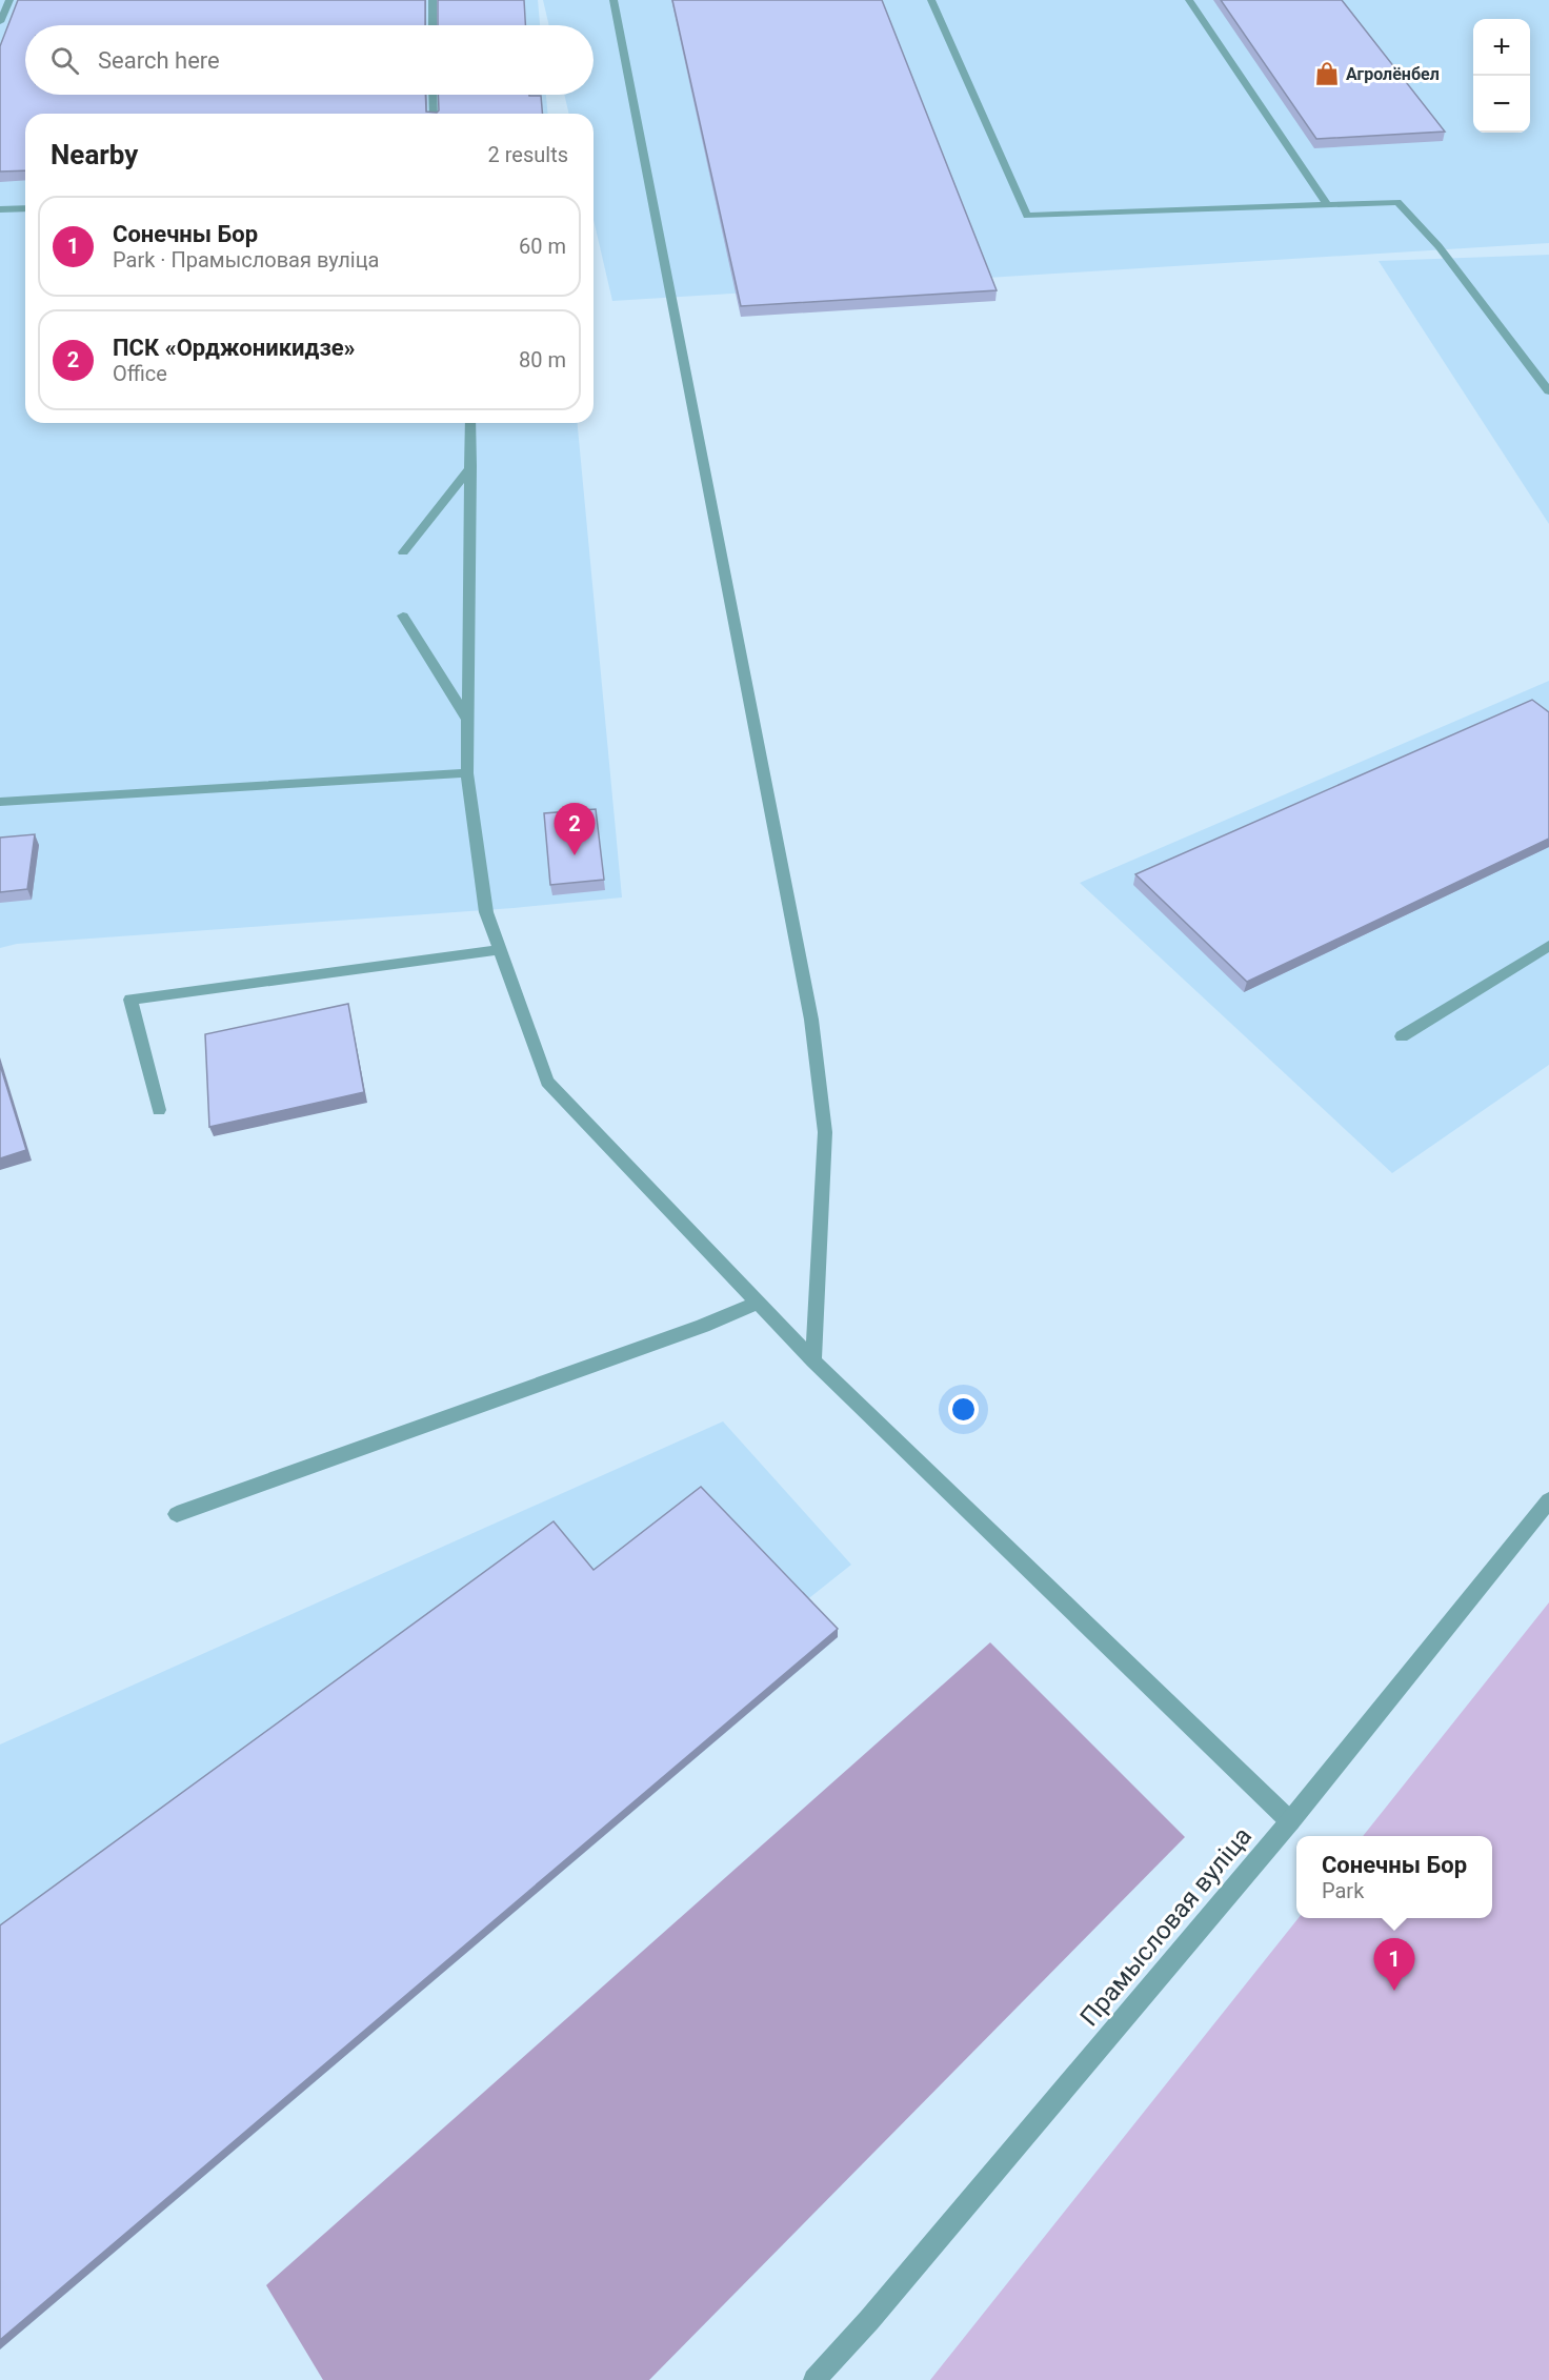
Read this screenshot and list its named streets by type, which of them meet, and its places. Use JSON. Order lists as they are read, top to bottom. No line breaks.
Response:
{"streets":{"street":["Прамысловая вуліца"]},"places":{"shop":["Агролёнбел"]},"page":{"map_buttons":["+","−"],"search":"Search here","heading":["Nearby","2 results"],"list":[{"mark":"1","name":"Сонечны Бор","note":"Park · Прамысловая вуліца","value":"60 m"},{"mark":"2","name":"ПСК «Орджоникидзе»","note":"Office","value":"80 m"}],"pins":["2","1"],"popup":["Сонечны Бор","Park"]}}
